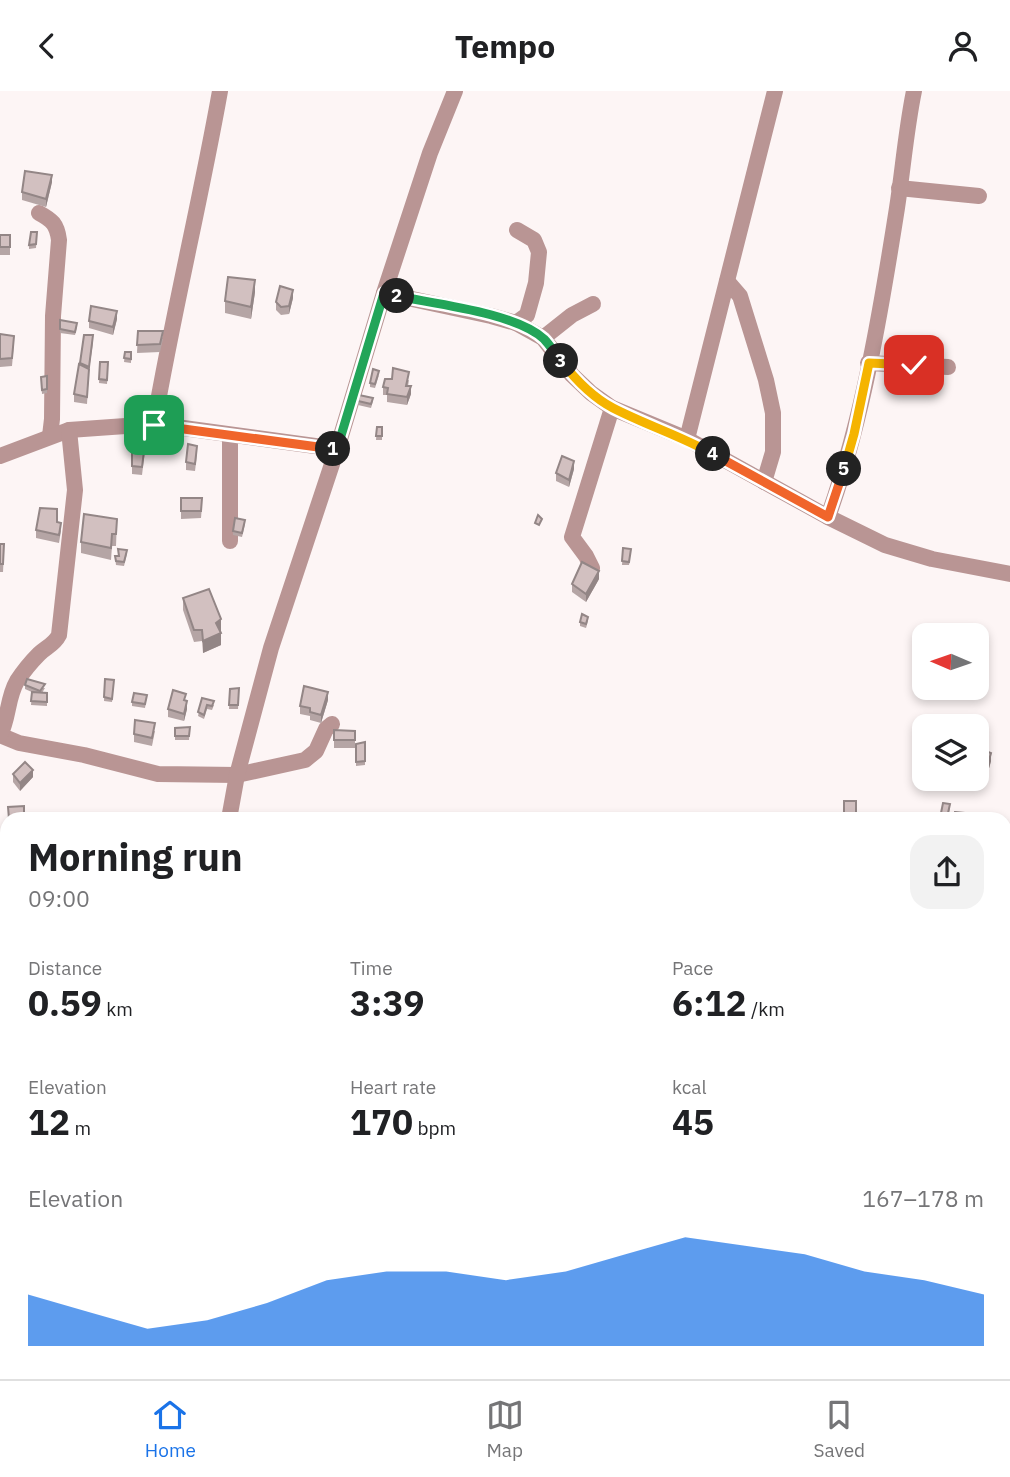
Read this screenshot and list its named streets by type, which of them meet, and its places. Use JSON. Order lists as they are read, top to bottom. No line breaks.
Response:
{"north":"left","page":{"header":"Tempo","pins":["2","3","1","4","5"],"heading":["Morning run","09:00"],"stats":[["Distance","0.59 km"],["Time","3:39"],["Pace","6:12 /km"],["Elevation","12 m"],["Heart rate","170 bpm"],["kcal","45"]],"chart":["Elevation","167–178 m"],"tabs":["Home","Map","Saved"]}}
